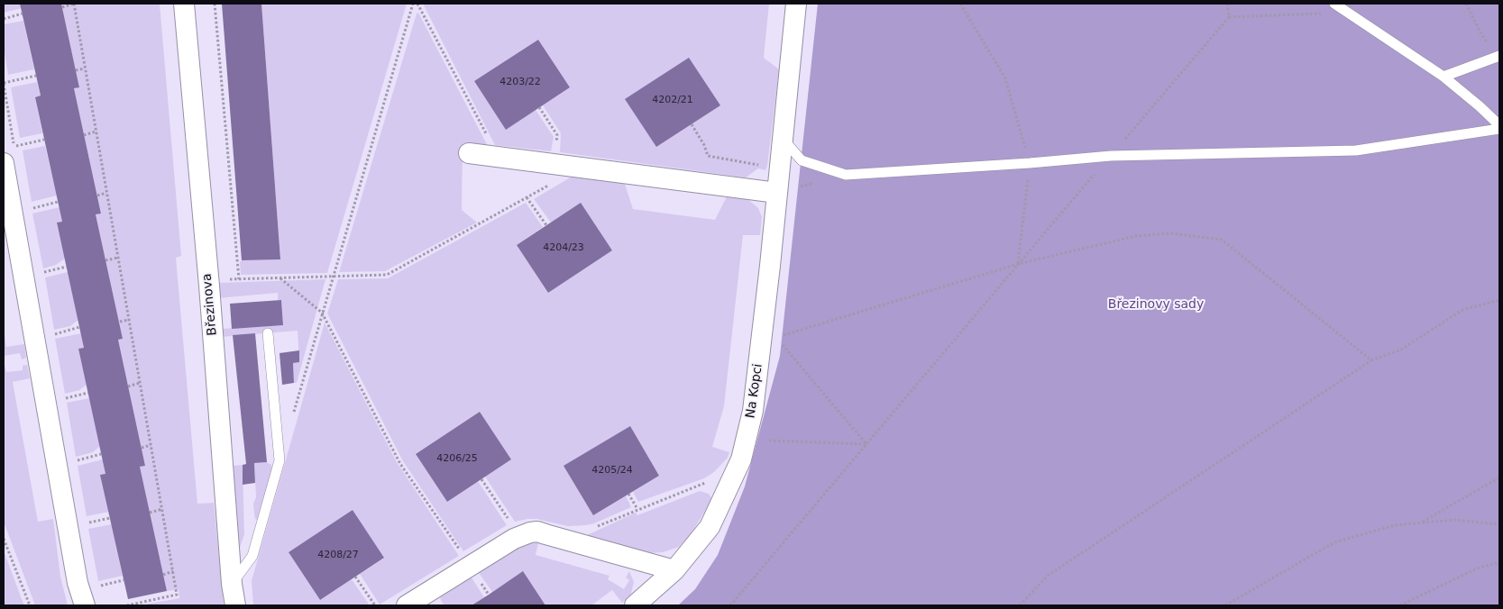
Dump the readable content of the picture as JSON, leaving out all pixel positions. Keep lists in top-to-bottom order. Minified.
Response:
{"streets":{"street":["Březinova","Na Kopci"]},"parks":["Březinovy sady"],"house_numbers":["4203/22","4202/21","4204/23","4206/25","4205/24","4208/27"]}
